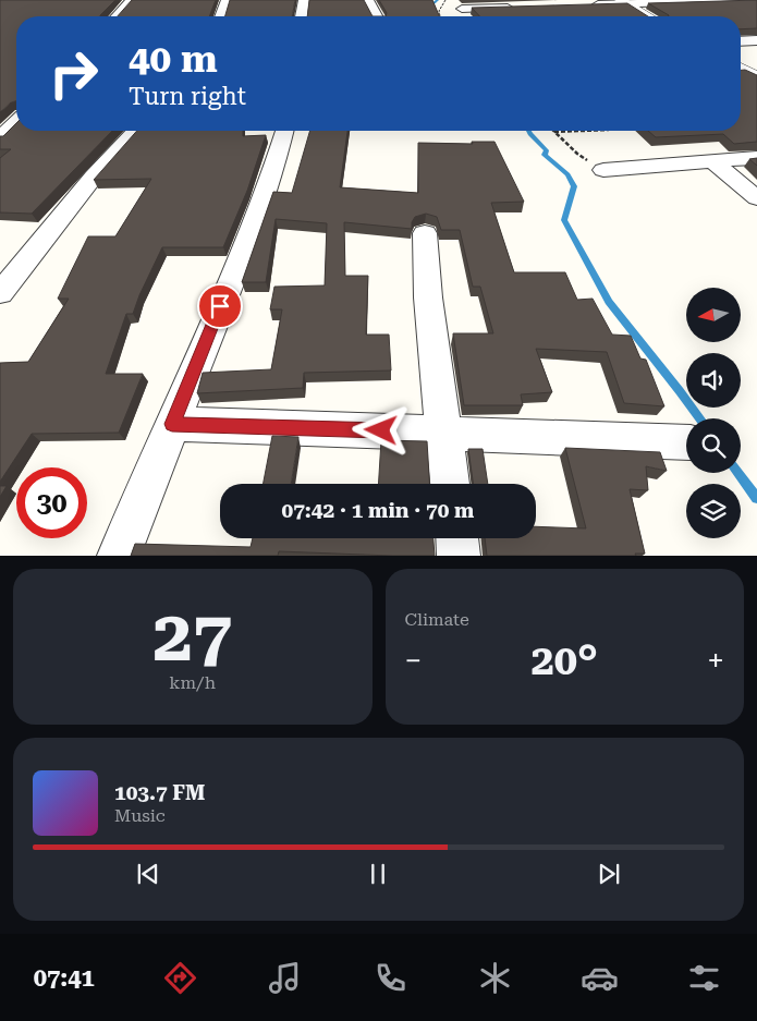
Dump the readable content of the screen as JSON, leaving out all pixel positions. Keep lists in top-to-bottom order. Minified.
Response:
{"north":"left","page":{"turn":["40 m","Turn right"],"limit":"30","trip":"07:42 · 1 min · 70 m","tile":[["27","km/h"],"Climate"],"heat":["−","20°","+"],"song":["103.7 FM","Music"],"tabs":"07:41"}}
